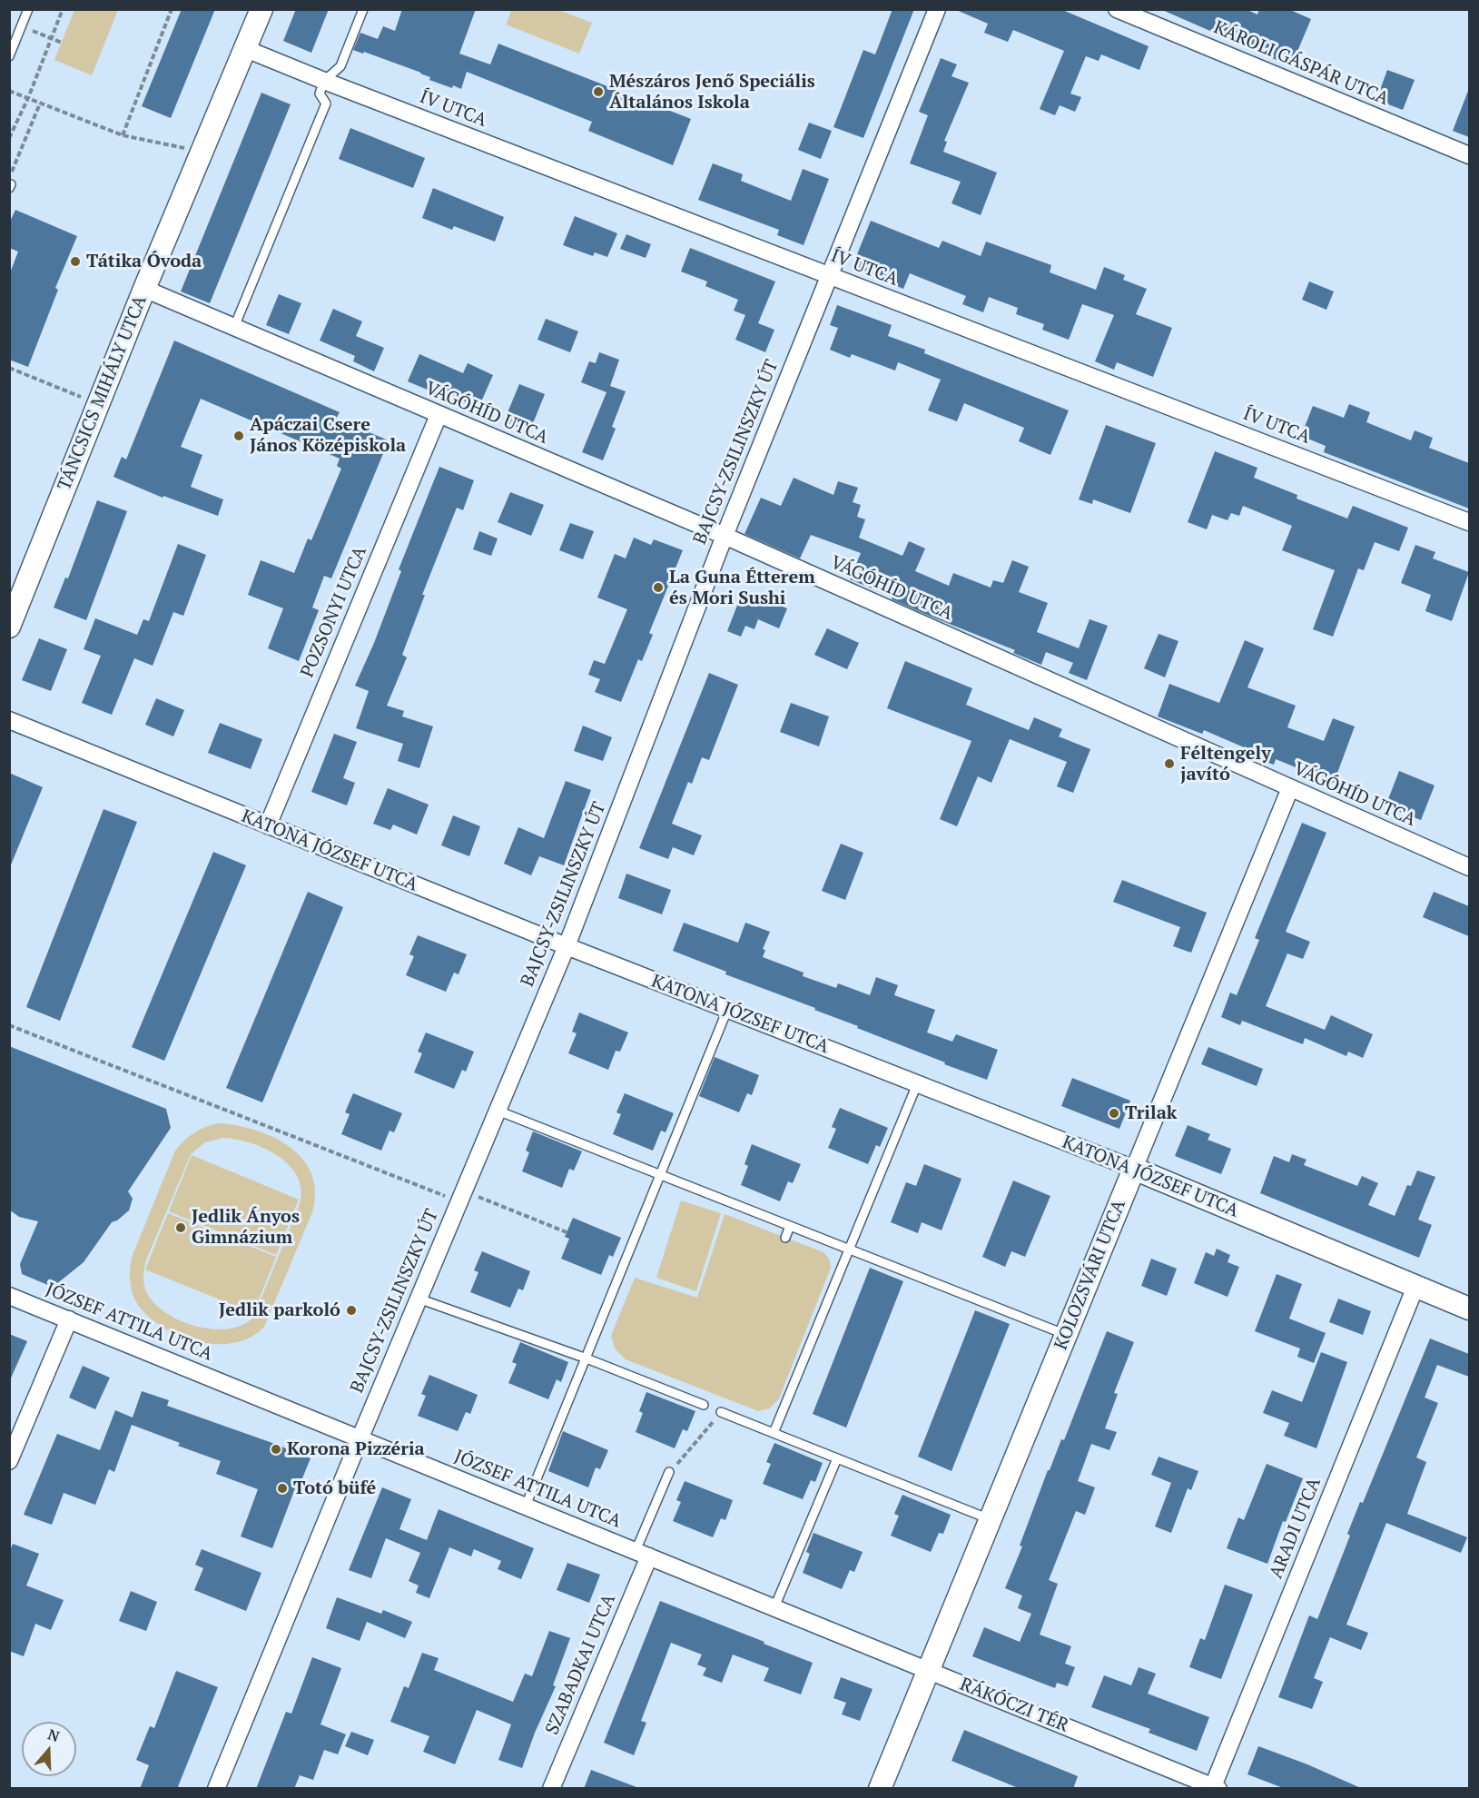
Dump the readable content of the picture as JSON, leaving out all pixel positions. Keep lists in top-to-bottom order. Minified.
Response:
{"streets":{"street":["KÁROLI GÁSPÁR UTCA","ÍV UTCA","TÁNCSICS MIHÁLY UTCA","VÁGÓHÍD UTCA","BAJCSY-ZSILINSZKY ÚT","POZSONYI UTCA","KATONA JÓZSEF UTCA","KOLOZSVÁRI UTCA","JÓZSEF ATTILA UTCA","ARADI UTCA","SZABADKAI UTCA","RÁKÓCZI TÉR"]},"crossings":[["ÍV UTCA","TÁNCSICS MIHÁLY UTCA"],["ÍV UTCA","BAJCSY-ZSILINSZKY ÚT"],["TÁNCSICS MIHÁLY UTCA","VÁGÓHÍD UTCA"],["VÁGÓHÍD UTCA","BAJCSY-ZSILINSZKY ÚT"],["VÁGÓHÍD UTCA","POZSONYI UTCA"],["VÁGÓHÍD UTCA","KOLOZSVÁRI UTCA"],["BAJCSY-ZSILINSZKY ÚT","KATONA JÓZSEF UTCA"],["BAJCSY-ZSILINSZKY ÚT","JÓZSEF ATTILA UTCA"],["POZSONYI UTCA","KATONA JÓZSEF UTCA"],["KATONA JÓZSEF UTCA","KOLOZSVÁRI UTCA"],["KATONA JÓZSEF UTCA","ARADI UTCA"],["KOLOZSVÁRI UTCA","JÓZSEF ATTILA UTCA"],["KOLOZSVÁRI UTCA","RÁKÓCZI TÉR"],["JÓZSEF ATTILA UTCA","SZABADKAI UTCA"],["JÓZSEF ATTILA UTCA","RÁKÓCZI TÉR"],["ARADI UTCA","RÁKÓCZI TÉR"]],"places":["Mészáros Jenő Speciális Általános Iskola","Tátika Óvoda","Apáczai Csere János Középiskola","La Guna Étterem és Mori Sushi","Féltengely javító","Trilak","Jedlik Ányos Gimnázium","Jedlik parkoló","Korona Pizzéria","Totó büfé"],"north":"top"}
